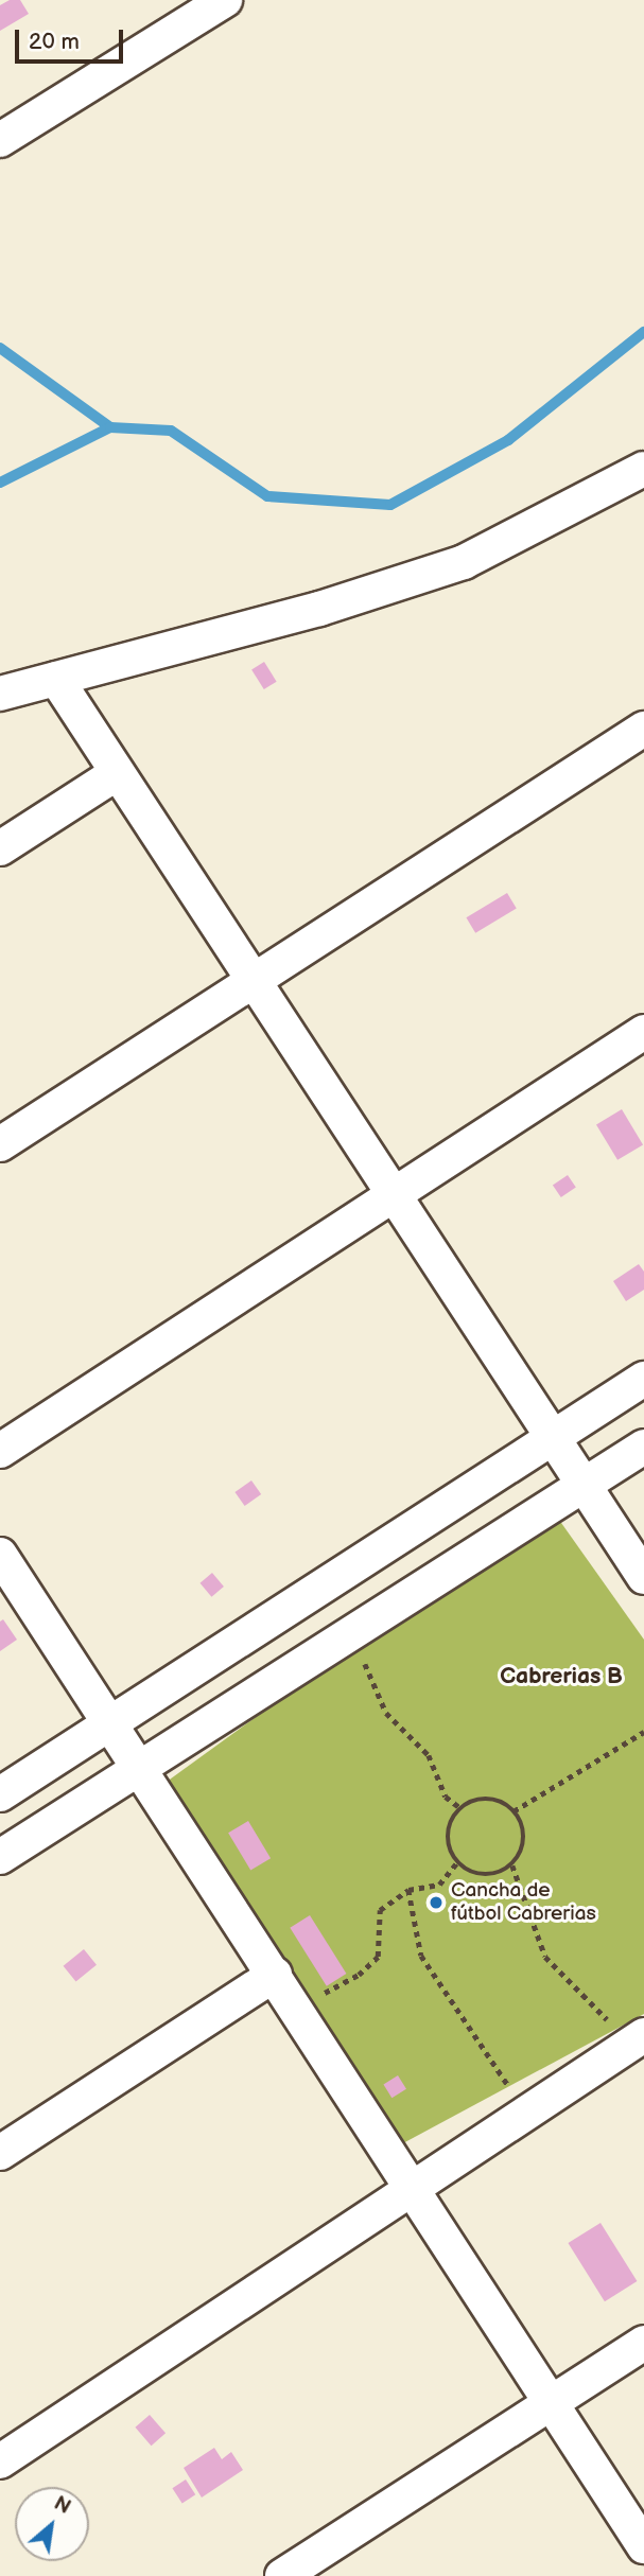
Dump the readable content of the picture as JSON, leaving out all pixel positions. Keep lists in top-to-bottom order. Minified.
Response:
{"districts":["Cabrerias B"],"places":["Cancha de fútbol Cabrerias"],"scale_bar":"20 m","north":"top right"}
